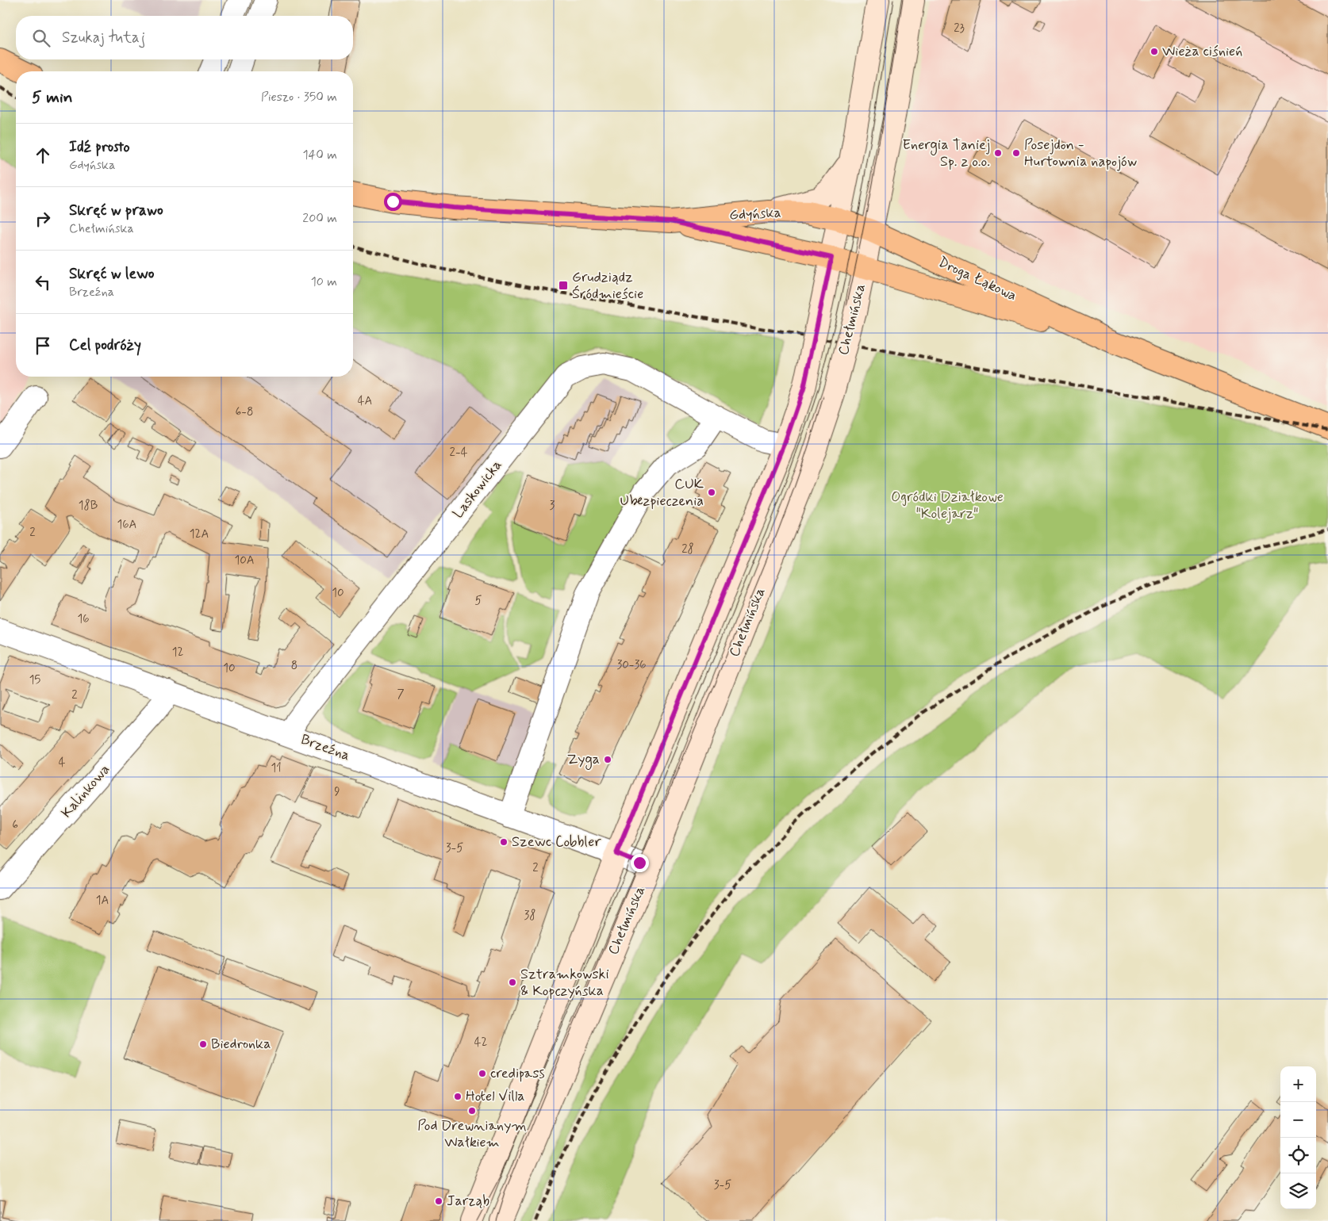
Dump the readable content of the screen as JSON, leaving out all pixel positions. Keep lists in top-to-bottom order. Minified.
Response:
{"streets":{"main road":["Gdyńska","Droga Łąkowa","Chełmińska"],"street":["Laskowicka","Brzeźna","Kalinkowa"]},"crossings":[["Gdyńska","Droga Łąkowa"],["Gdyńska","Chełmińska"],["Droga Łąkowa","Chełmińska"],["Chełmińska","Brzeźna"],["Laskowicka","Brzeźna"],["Brzeźna","Kalinkowa"]],"parks":["Ogródki Działkowe \"Kolejarz\""],"places":{"other":["Wieża ciśnień","Energia Taniej Sp. z o.o.","Posejdon - Hurtownia napojów","CUK Ubezpieczenia","Zyga","Szewc Cobbler","Sztramkowski & Kopczyńska","Biedronka","credipass","Hotel Villa","Pod Drewnianym Wałkiem","Jarząb"],"transit":["Grudziądz Śródmieście"]},"house_numbers":["23","4A","6-8","2-4","18B","3","16A","2","12A","28","10A","10","5","16","12","30-36","8","10","15","7","2","4","11","9","6","3-5","2","1A","38","42","3-5"],"page":{"search":"Szukaj tutaj","heading":["5 min","Pieszo · 350 m"],"list":[["Idź prosto","Gdyńska","140 m"],["Skręć w prawo","Chełmińska","200 m"],["Skręć w lewo","Brzeźna","10 m"],"Cel podróży"],"map_buttons":["+","−"]}}
